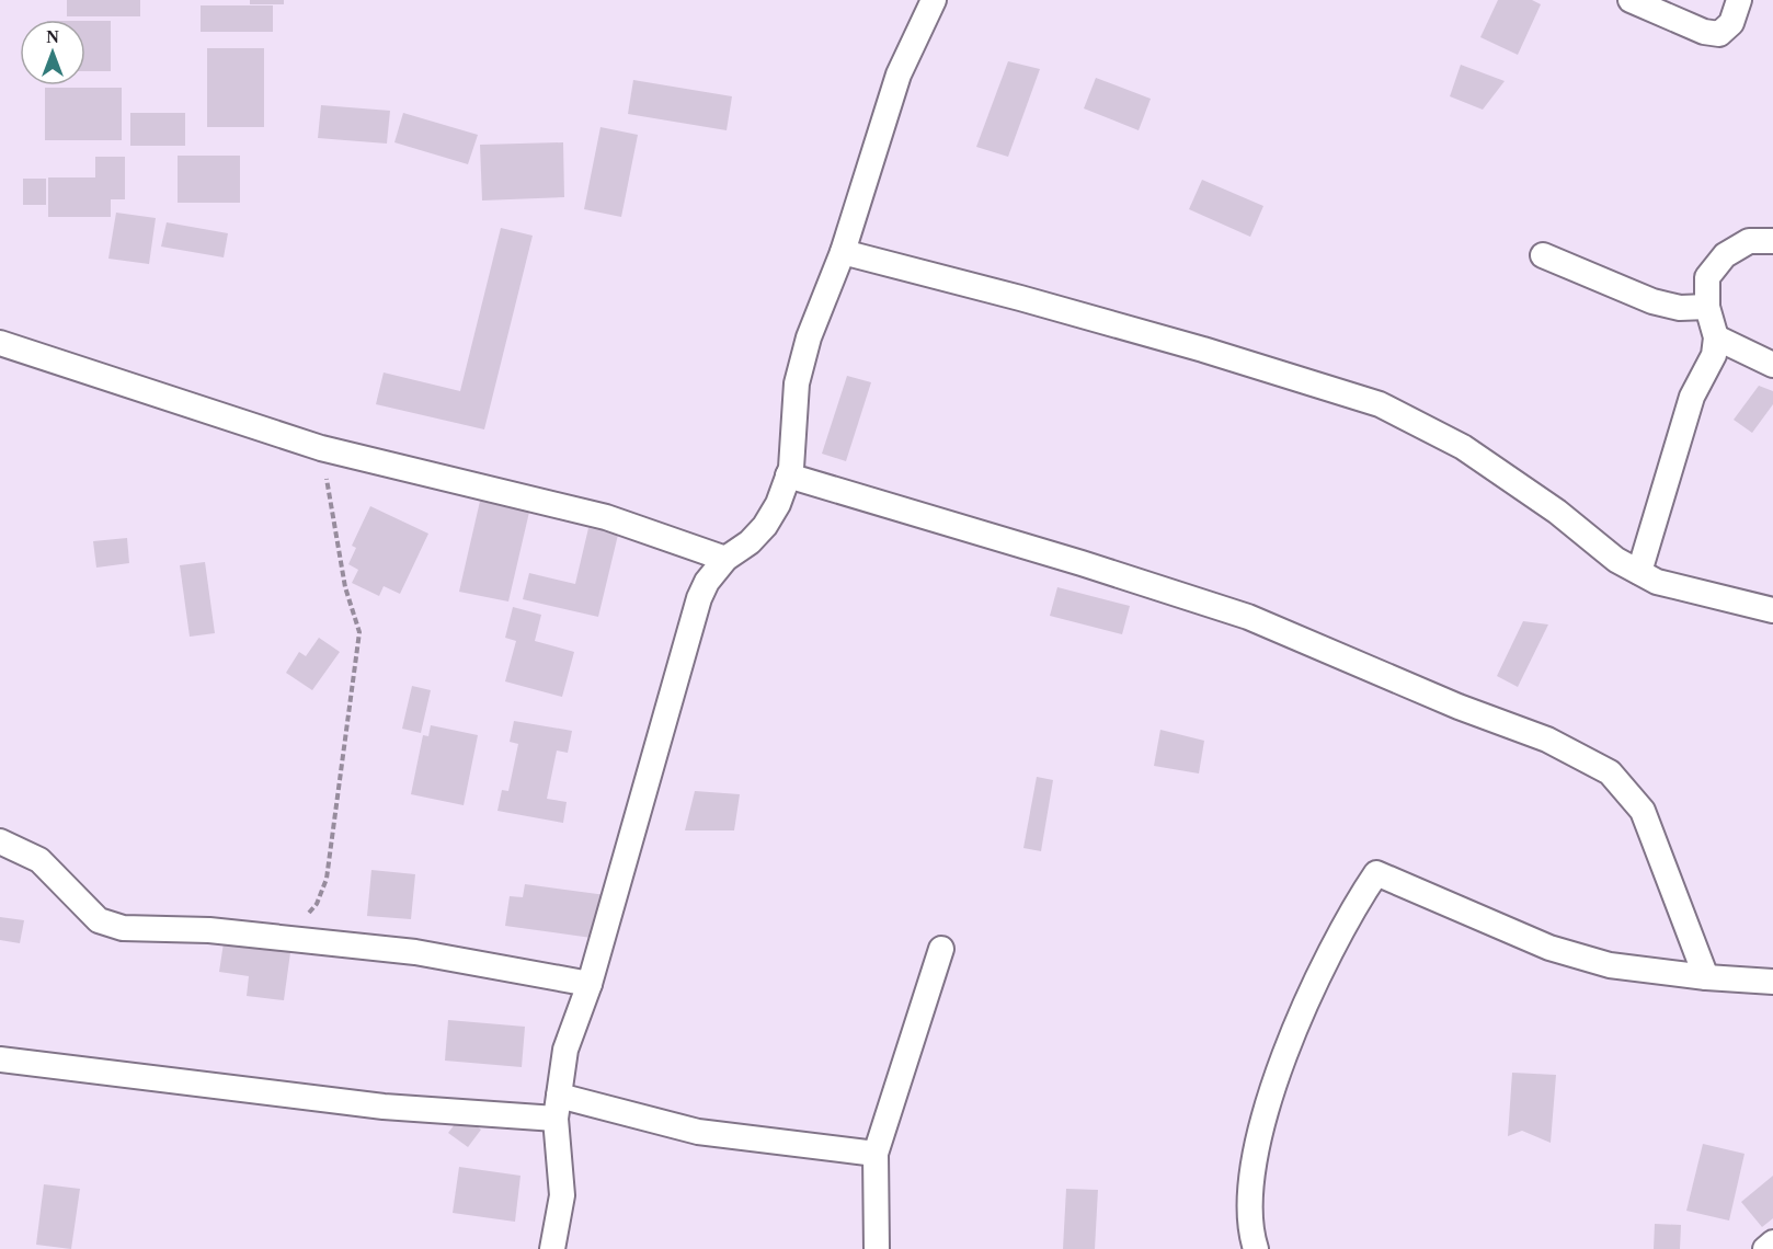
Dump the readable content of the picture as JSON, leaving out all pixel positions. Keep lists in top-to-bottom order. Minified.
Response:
{"north":"top"}
